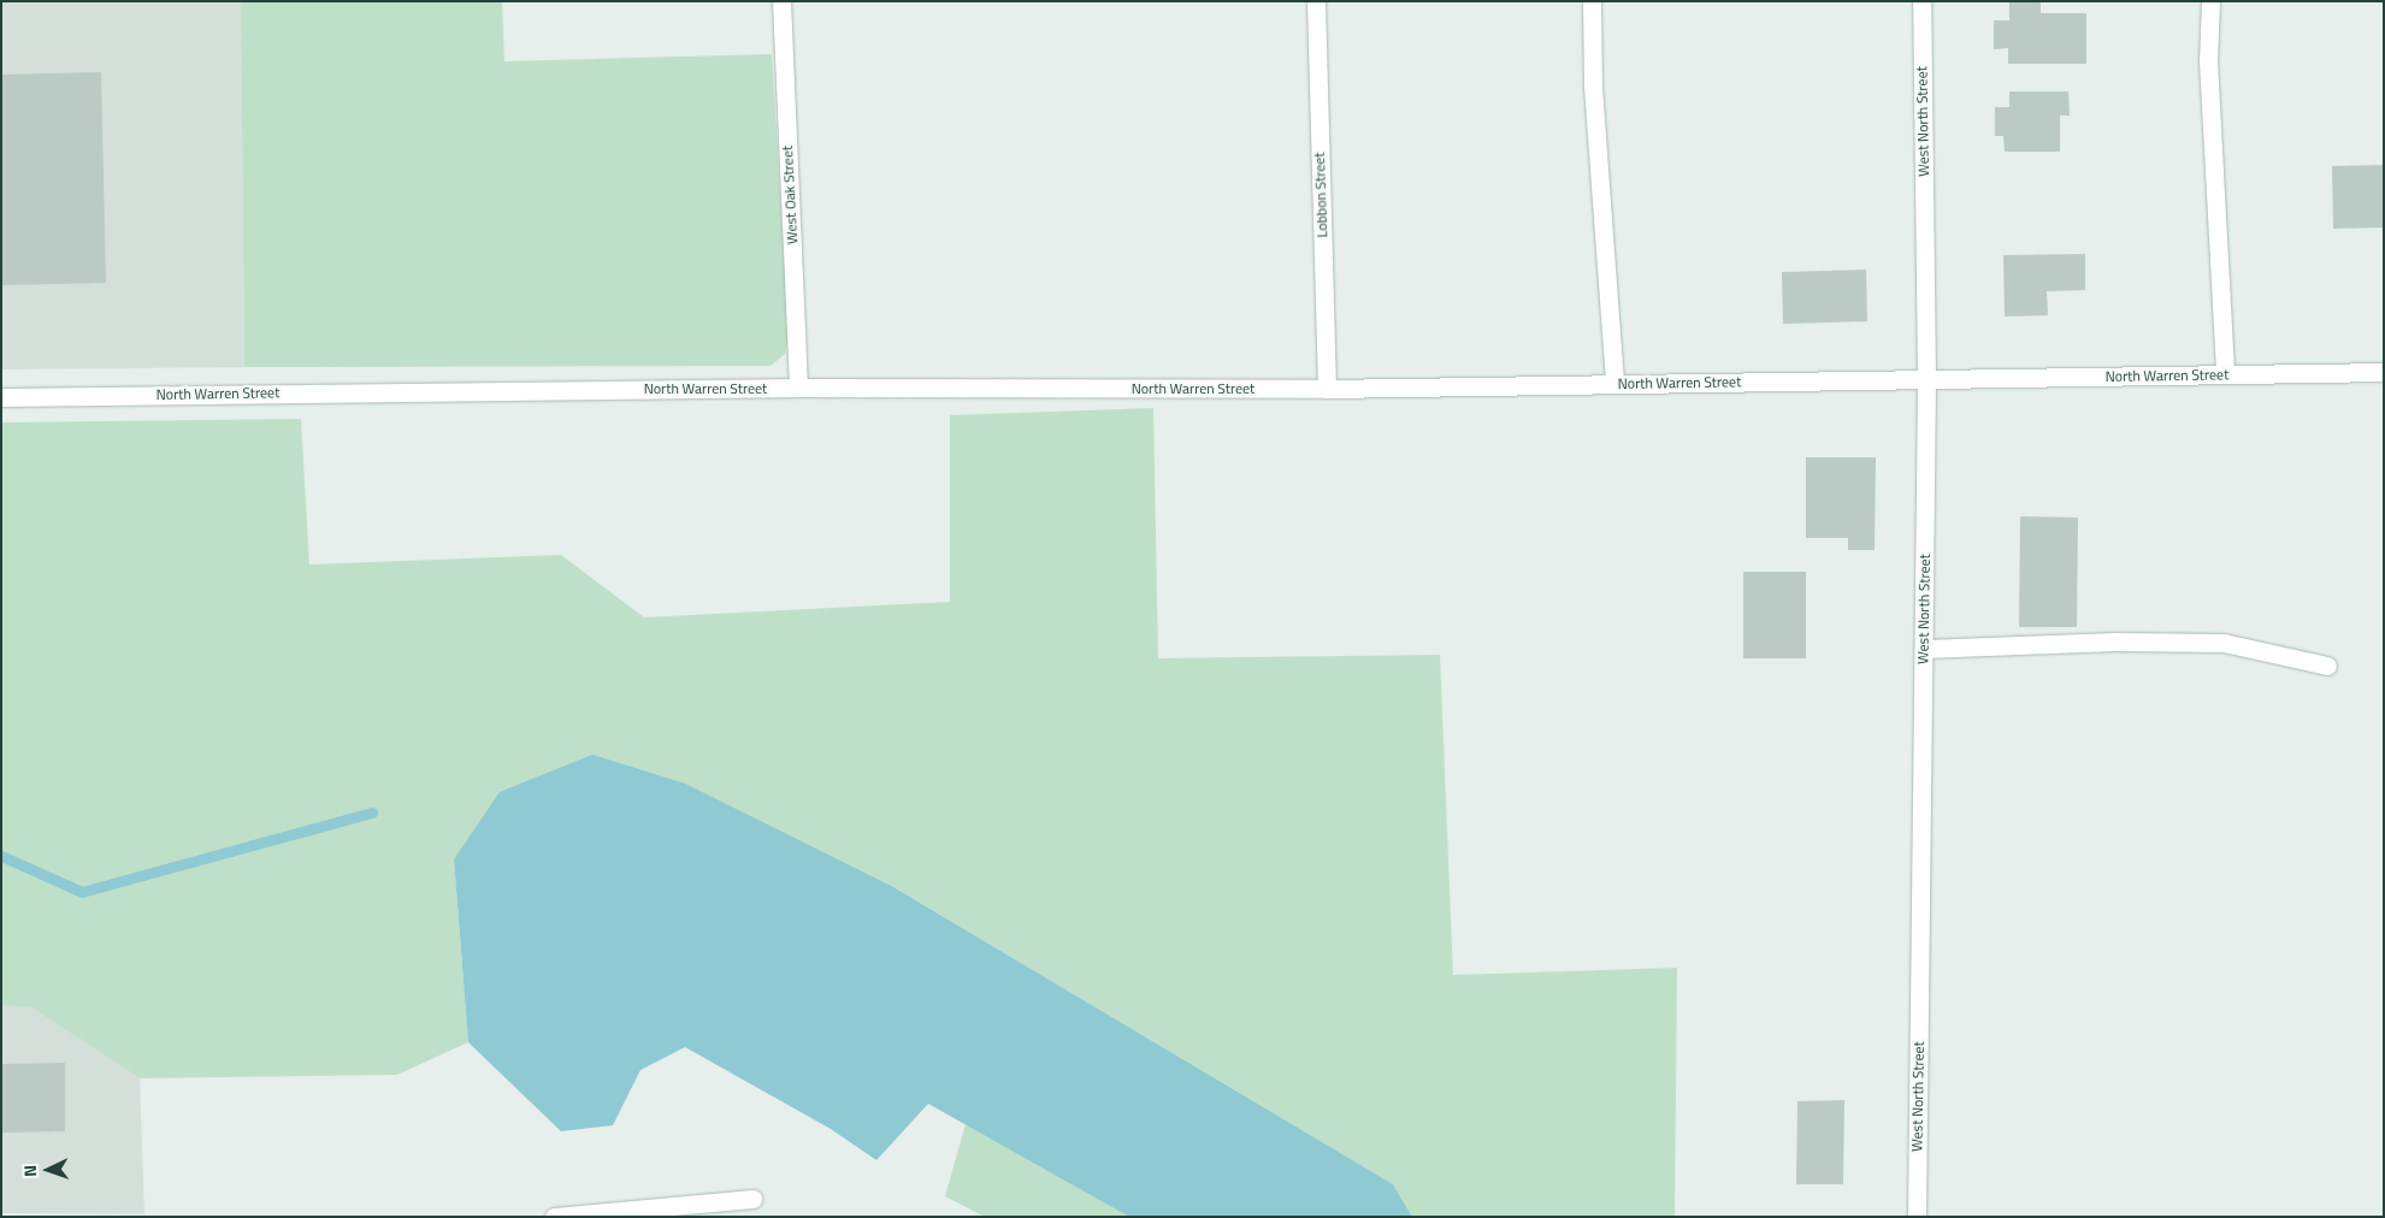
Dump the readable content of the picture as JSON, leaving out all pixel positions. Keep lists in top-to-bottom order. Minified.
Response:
{"streets":{"street":["West North Street","West Oak Street","Lobbon Street","North Warren Street"]},"crossings":[["West North Street","North Warren Street"],["West Oak Street","North Warren Street"],["Lobbon Street","North Warren Street"]],"north":"left"}
